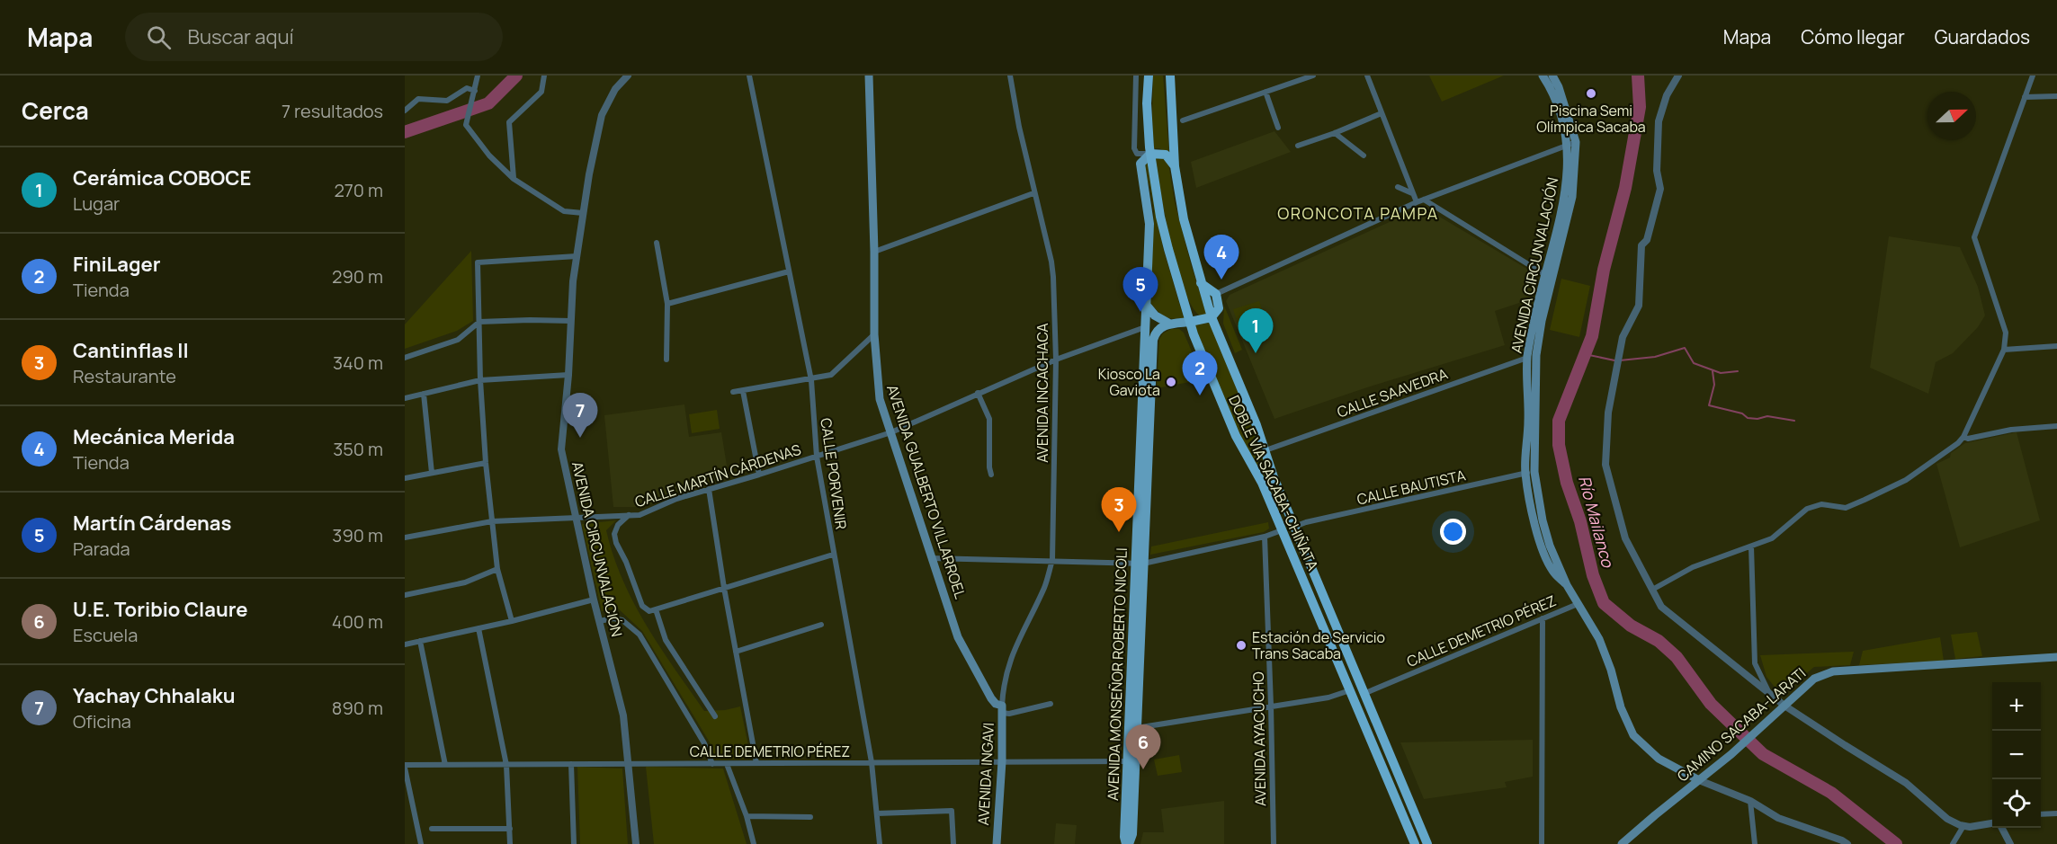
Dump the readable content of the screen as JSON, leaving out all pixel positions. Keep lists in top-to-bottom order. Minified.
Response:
{"streets":{"highway":["DOBLE VÍA SACABA-CHIÑATA"],"main road":["AVENIDA CIRCUNVALACIÓN","AVENIDA GUALBERTO VILLARROEL","AVENIDA MONSEÑOR ROBERTO NICOLI","CAMINO SACABA-LARATI","AVENIDA INGAVI"],"street":["AVENIDA INCACHACA","CALLE SAAVEDRA","CALLE PORVENIR","CALLE MARTÍN CÁRDENAS","CALLE BAUTISTA","CALLE DEMETRIO PÉREZ","AVENIDA AYACUCHO"]},"crossings":[["AVENIDA CIRCUNVALACIÓN","CALLE SAAVEDRA"],["AVENIDA CIRCUNVALACIÓN","CALLE MARTÍN CÁRDENAS"],["AVENIDA CIRCUNVALACIÓN","CALLE BAUTISTA"],["AVENIDA CIRCUNVALACIÓN","CALLE DEMETRIO PÉREZ"],["AVENIDA CIRCUNVALACIÓN","CAMINO SACABA-LARATI"],["AVENIDA INCACHACA","CALLE MARTÍN CÁRDENAS"],["AVENIDA INCACHACA","AVENIDA GUALBERTO VILLARROEL"],["AVENIDA INCACHACA","AVENIDA INGAVI"],["CALLE SAAVEDRA","DOBLE VÍA SACABA-CHIÑATA"],["CALLE PORVENIR","CALLE MARTÍN CÁRDENAS"],["CALLE PORVENIR","CALLE DEMETRIO PÉREZ"],["CALLE MARTÍN CÁRDENAS","AVENIDA GUALBERTO VILLARROEL"],["CALLE MARTÍN CÁRDENAS","AVENIDA MONSEÑOR ROBERTO NICOLI"],["DOBLE VÍA SACABA-CHIÑATA","CALLE BAUTISTA"],["DOBLE VÍA SACABA-CHIÑATA","CALLE DEMETRIO PÉREZ"],["DOBLE VÍA SACABA-CHIÑATA","AVENIDA MONSEÑOR ROBERTO NICOLI"],["AVENIDA GUALBERTO VILLARROEL","AVENIDA INGAVI"],["CALLE DEMETRIO PÉREZ","AVENIDA MONSEÑOR ROBERTO NICOLI"],["CALLE DEMETRIO PÉREZ","AVENIDA INGAVI"]],"districts":["ORONCOTA PAMPA"],"water":["Río Mailanco"],"places":["Piscina Semi Olímpica Sacaba","Kiosco La Gaviota","Estación de Servicio Trans Sacaba"],"north":"right","page":{"header":"Mapa","search":"Buscar aquí","nav":["Mapa","Cómo llegar","Guardados"],"heading":["Cerca","7 resultados"],"list":[{"mark":"1","name":"Cerámica COBOCE","note":"Lugar","value":"270 m"},{"mark":"2","name":"FiniLager","note":"Tienda","value":"290 m"},{"mark":"3","name":"Cantinflas II","note":"Restaurante","value":"340 m"},{"mark":"4","name":"Mecánica Merida","note":"Tienda","value":"350 m"},{"mark":"5","name":"Martín Cárdenas","note":"Parada","value":"390 m"},{"mark":"6","name":"U.E. Toribio Claure","note":"Escuela","value":"400 m"},{"mark":"7","name":"Yachay Chhalaku","note":"Oficina","value":"890 m"}],"pins":["4","5","1","2","7","3","6"],"map_buttons":["+","−"]}}
